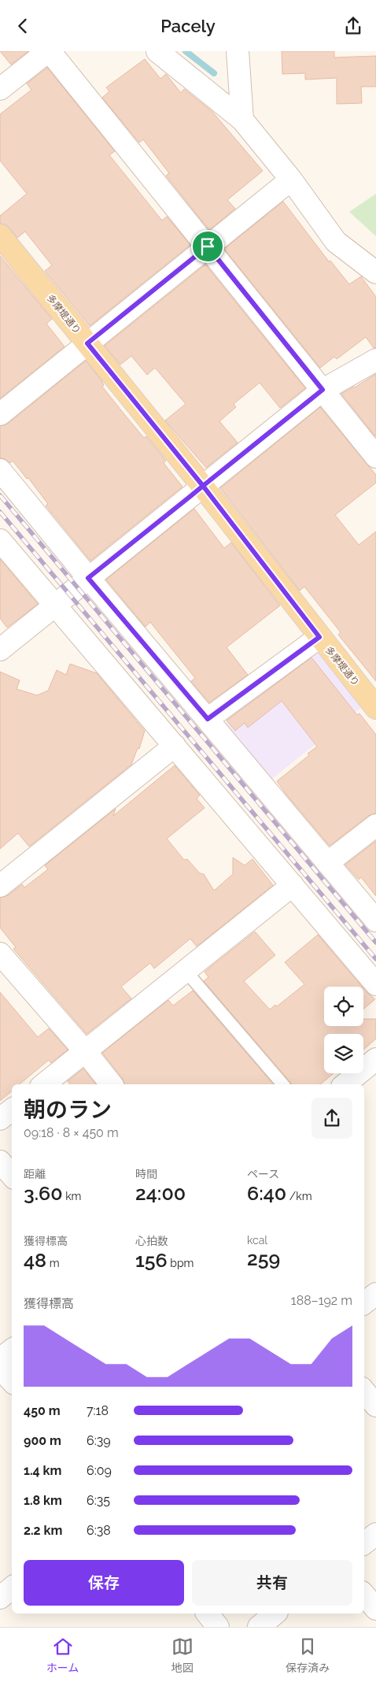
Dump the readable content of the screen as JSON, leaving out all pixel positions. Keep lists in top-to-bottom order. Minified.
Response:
{"streets":{"main road":["多摩堤通り"]},"page":{"header":"Pacely","heading":["朝のラン","09:18 · 8 × 450 m"],"stats":[["距離","3.60 km"],["時間","24:00"],["ペース","6:40 /km"],["獲得標高","48 m"],["心拍数","156 bpm"],["kcal","259"]],"chart":["獲得標高","188–192 m"],"list":[{"name":"450 m","note":"7:18"},{"name":"900 m","note":"6:39"},{"name":"1.4 km","note":"6:09"},{"name":"1.8 km","note":"6:35"},{"name":"2.2 km","note":"6:38"}],"buttons":["保存","共有"],"tabs":["ホーム","地図","保存済み"]}}
